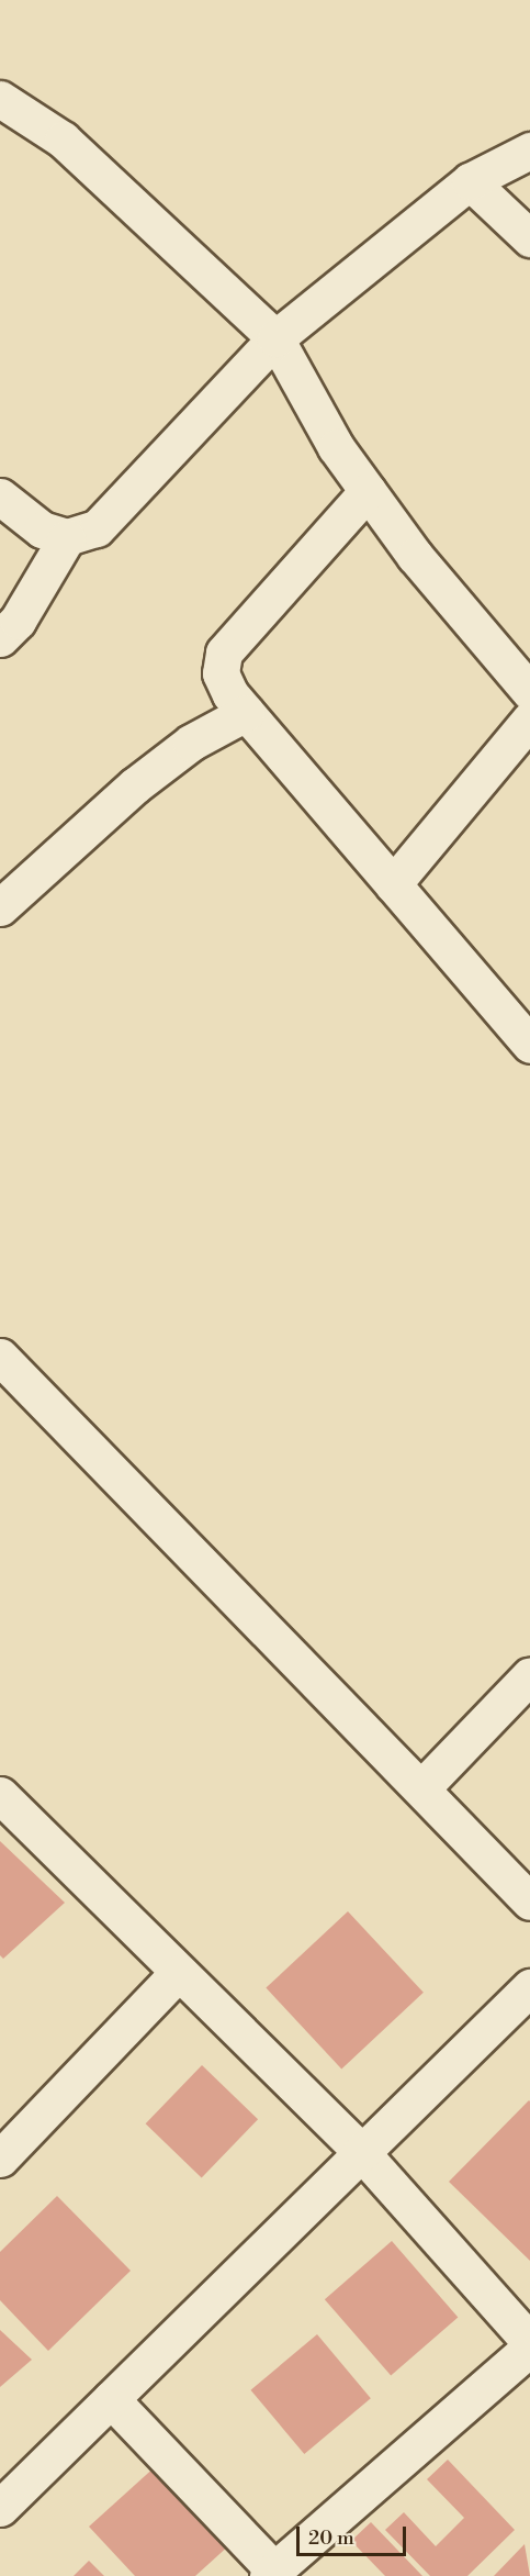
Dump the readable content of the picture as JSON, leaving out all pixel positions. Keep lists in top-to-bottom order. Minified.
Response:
{"scale_bar":"20 m"}
